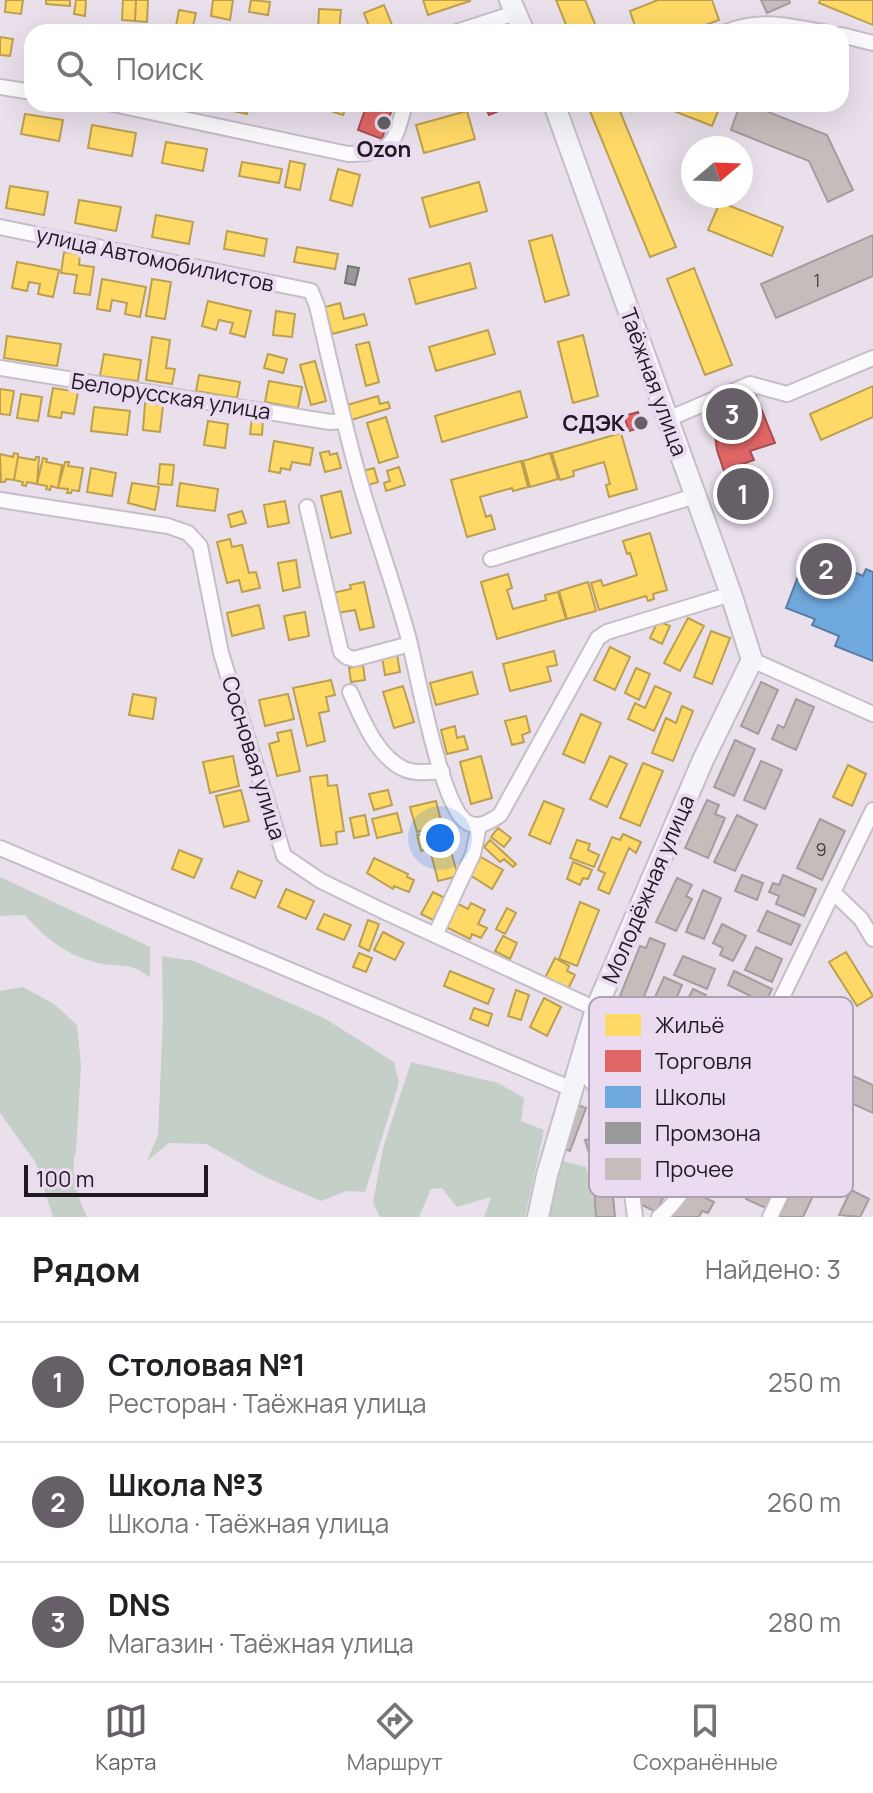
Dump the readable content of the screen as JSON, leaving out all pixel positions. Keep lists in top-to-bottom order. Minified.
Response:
{"streets":{"main road":["Таёжная улица","Молодёжная улица"],"street":["улица Автомобилистов","Белорусская улица","Сосновая улица"]},"crossings":[["улица Автомобилистов","Белорусская улица"],["Таёжная улица","Молодёжная улица"]],"places":["Ozon","СДЭК"],"house_numbers":["1","9"],"legend":["Жильё","Торговля","Школы","Промзона","Прочее"],"scale_bar":"100 m","north":"right","page":{"search":"Поиск","pins":["3","1","2"],"scale":"100 m","heading":["Рядом","Найдено: 3"],"list":[{"mark":"1","name":"Столовая №1","note":"Ресторан · Таёжная улица","value":"250 m"},{"mark":"2","name":"Школа №3","note":"Школа · Таёжная улица","value":"260 m"},{"mark":"3","name":"DNS","note":"Магазин · Таёжная улица","value":"280 m"}],"nav":["Карта","Маршрут","Сохранённые"]}}
